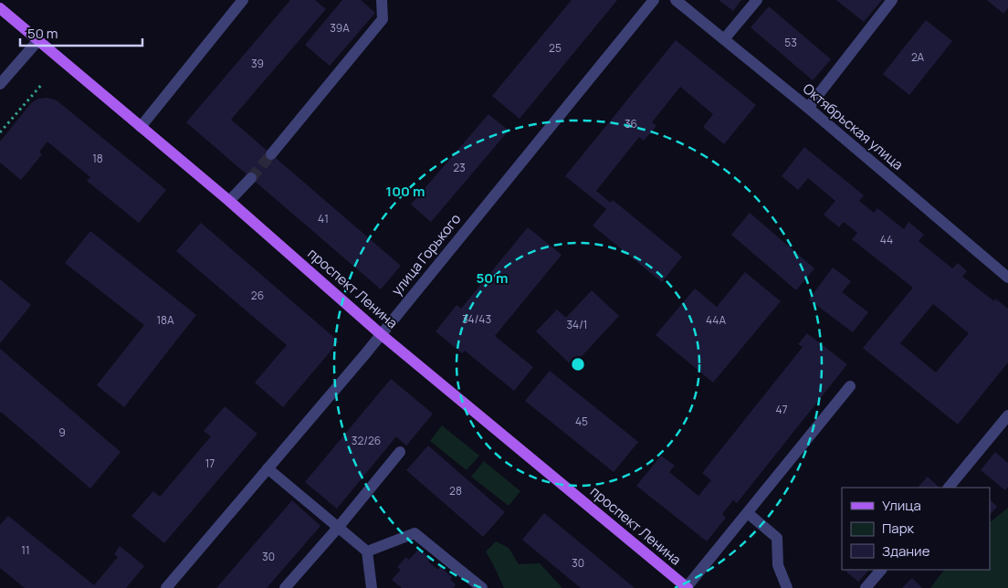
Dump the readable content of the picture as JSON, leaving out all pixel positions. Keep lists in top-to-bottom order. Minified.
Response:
{"streets":{"main road":["проспект Ленина"],"street":["Октябрьская улица","улица Горького"]},"crossings":[["улица Горького","проспект Ленина"]],"house_numbers":["39А","53","25","2А","39","36","18","23","41","44","26","34/43","18А","44А","34/1","47","45","9","32/26","17","28","11","30","30"],"legend":["Улица","Парк","Здание"],"scale_bar":"50 m","rings":["100 m","50 m"]}
